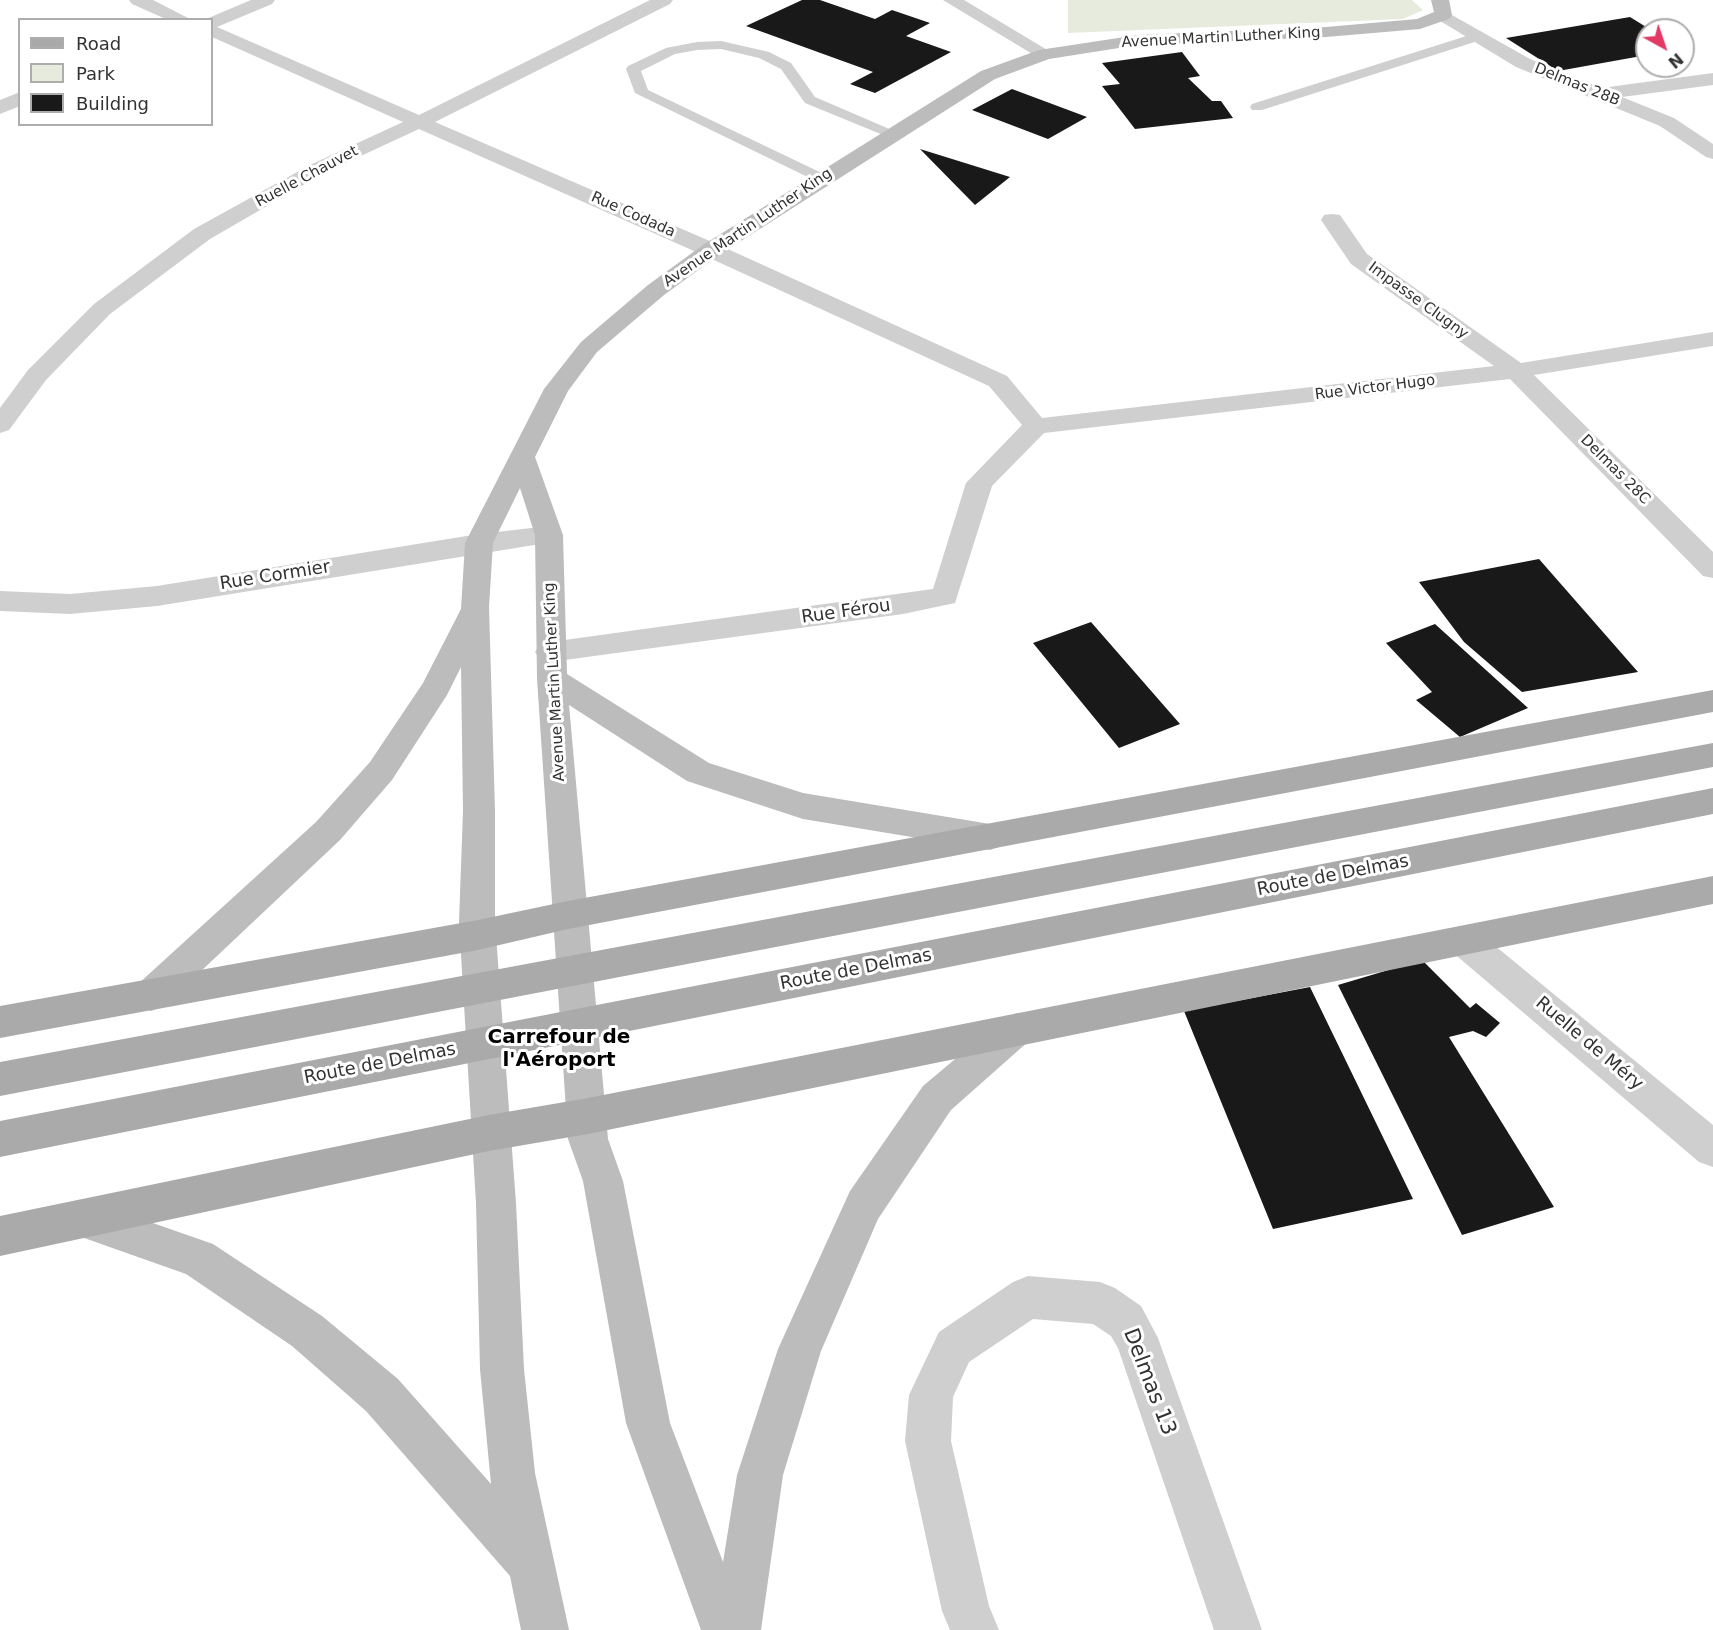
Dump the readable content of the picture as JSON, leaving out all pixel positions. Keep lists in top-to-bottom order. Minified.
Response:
{"streets":{"main road":["Avenue Martin Luther King","Route de Delmas"],"street":["Delmas 28B","Ruelle Chauvet","Rue Codada","Impasse Clugny","Rue Victor Hugo","Delmas 28C","Rue Cormier","Rue Férou","Ruelle de Méry","Delmas 13"]},"crossings":[["Avenue Martin Luther King","Delmas 28B"],["Avenue Martin Luther King","Rue Codada"],["Avenue Martin Luther King","Rue Cormier"],["Avenue Martin Luther King","Rue Férou"],["Ruelle Chauvet","Rue Codada"],["Rue Codada","Rue Victor Hugo"],["Rue Codada","Rue Férou"],["Impasse Clugny","Rue Victor Hugo"],["Impasse Clugny","Delmas 28C"],["Rue Victor Hugo","Delmas 28C"],["Rue Victor Hugo","Rue Férou"]],"districts":["Carrefour de l'Aéroport"],"legend":["Road","Park","Building"],"north":"bottom right"}
